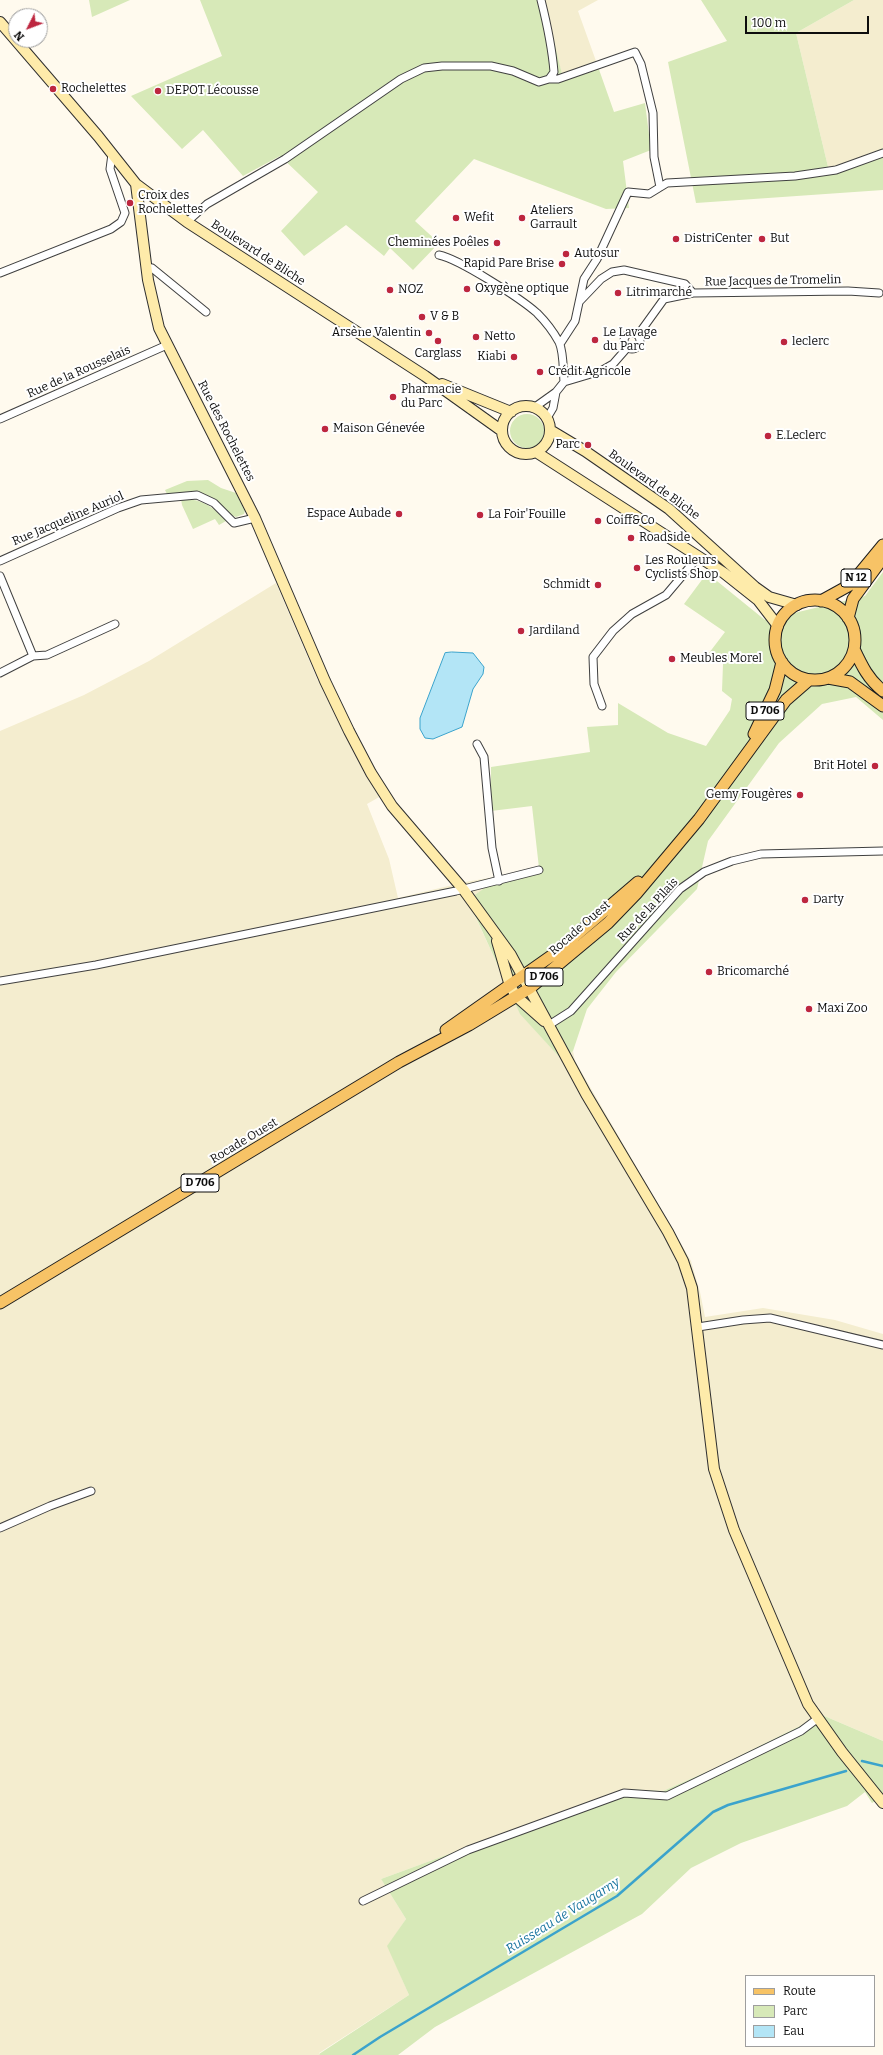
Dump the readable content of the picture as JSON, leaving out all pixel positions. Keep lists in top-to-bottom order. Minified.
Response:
{"streets":{"main road":["N 12","D 706","Rocade Ouest"],"street":["Boulevard de Bliche","Rue Jacques de Tromelin","Rue de la Rousselais","Rue des Rochelettes","Rue Jacqueline Auriol","Rue de la Pilais"]},"crossings":[["Boulevard de Bliche","Rue des Rochelettes"],["Boulevard de Bliche","N 12"],["Boulevard de Bliche","Rocade Ouest"],["Rue de la Rousselais","Rue des Rochelettes"],["Rue des Rochelettes","Rue Jacqueline Auriol"],["Rue des Rochelettes","Rue de la Pilais"],["Rue des Rochelettes","Rocade Ouest"],["N 12","Rocade Ouest"]],"water":["Ruisseau de Vaugarny"],"places":["Rochelettes","DEPOT Lécousse","Croix des Rochelettes","Wefit","Ateliers Garrault","DistriCenter","But","Cheminées Poêles","Autosur","Rapid Pare Brise","Oxygène optique","NOZ","Litrimarché","V & B","Arsène Valentin","Netto","Le Lavage du Parc","Carglass","leclerc","Kiabi","Crédit Agricole","Pharmacie du Parc","Maison Génevée","E.Leclerc","Parc","Espace Aubade","La Foir'Fouille","Coiff&Co","Roadside","Les Rouleurs Cyclists Shop","Schmidt","Jardiland","Meubles Morel","Brit Hotel","Gemy Fougères","Darty","Bricomarché","Maxi Zoo"],"legend":["Route","Parc","Eau"],"scale_bar":"100 m","north":"bottom left"}
